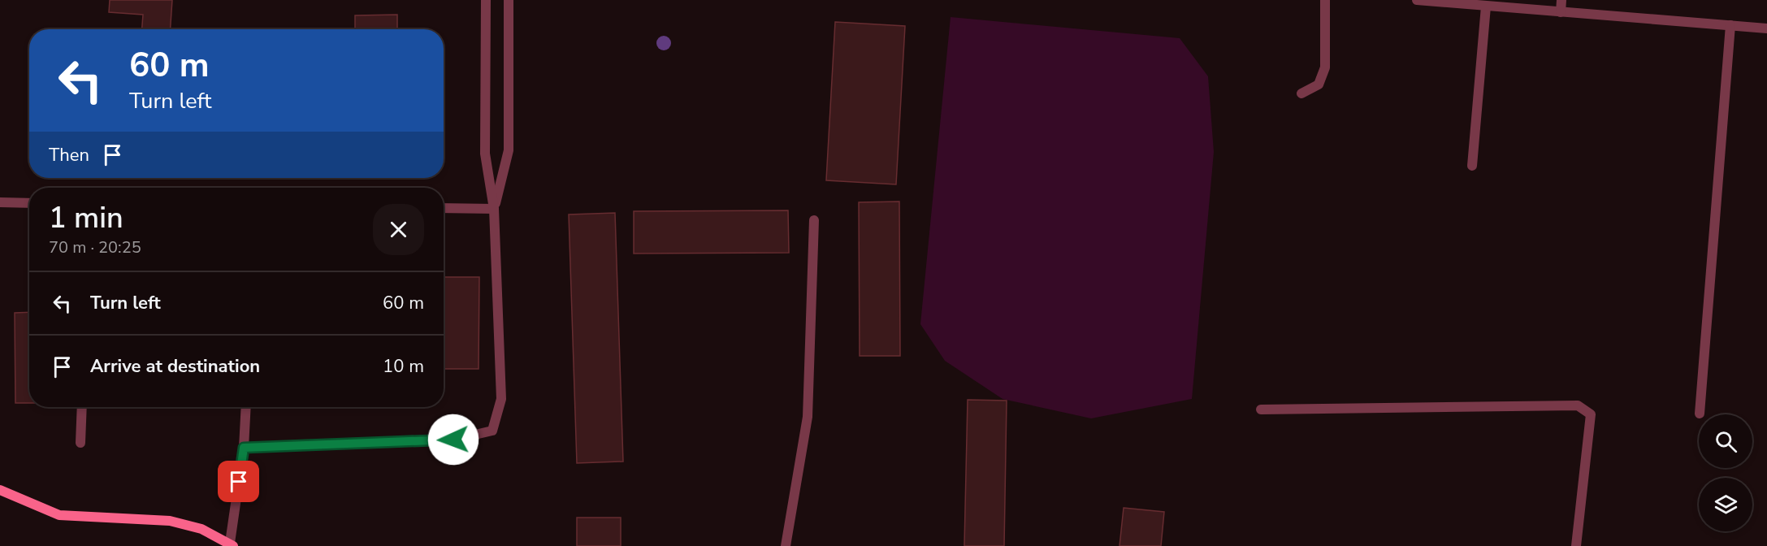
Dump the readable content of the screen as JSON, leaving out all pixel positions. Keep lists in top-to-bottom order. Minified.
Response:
{"page":{"turn":["60 m","Turn left"],"then":"Then","heading":["1 min","70 m · 20:25"],"list":[{"name":"Turn left","value":"60 m"},{"name":"Arrive at destination","value":"10 m"}]}}
